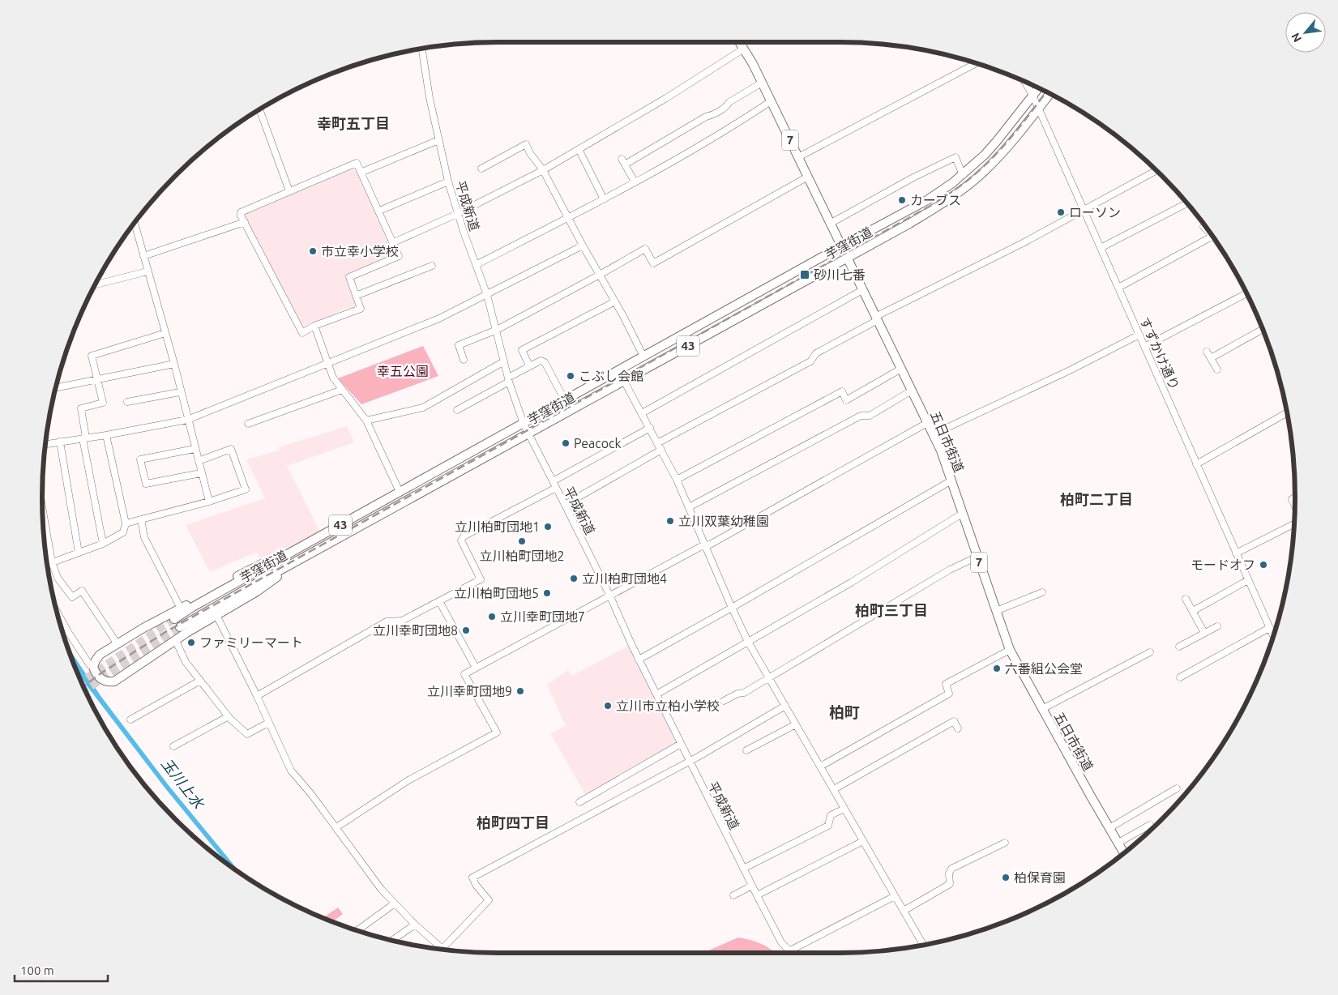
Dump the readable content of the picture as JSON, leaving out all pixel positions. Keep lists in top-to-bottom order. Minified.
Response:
{"streets":{"main road":["7","芋窪街道","43","五日市街道"],"street":["平成新道","すずかけ通り"]},"crossings":[["平成新道","芋窪街道"],["芋窪街道","すずかけ通り"],["芋窪街道","五日市街道"]],"districts":["幸町五丁目","柏町二丁目","柏町三丁目","柏町","柏町四丁目"],"water":["玉川上水"],"parks":["幸五公園"],"places":{"other":["カーブス","ローソン","市立幸小学校","こぶし会館","Peacock","立川双葉幼稚園","立川柏町団地1","立川柏町団地2","モードオフ","立川柏町団地4","立川柏町団地5","立川幸町団地7","立川幸町団地8","ファミリーマート","六番組公会堂","立川幸町団地9","立川市立柏小学校","柏保育園"],"transit":["砂川七番"]},"scale_bar":"100 m","north":"bottom left"}
